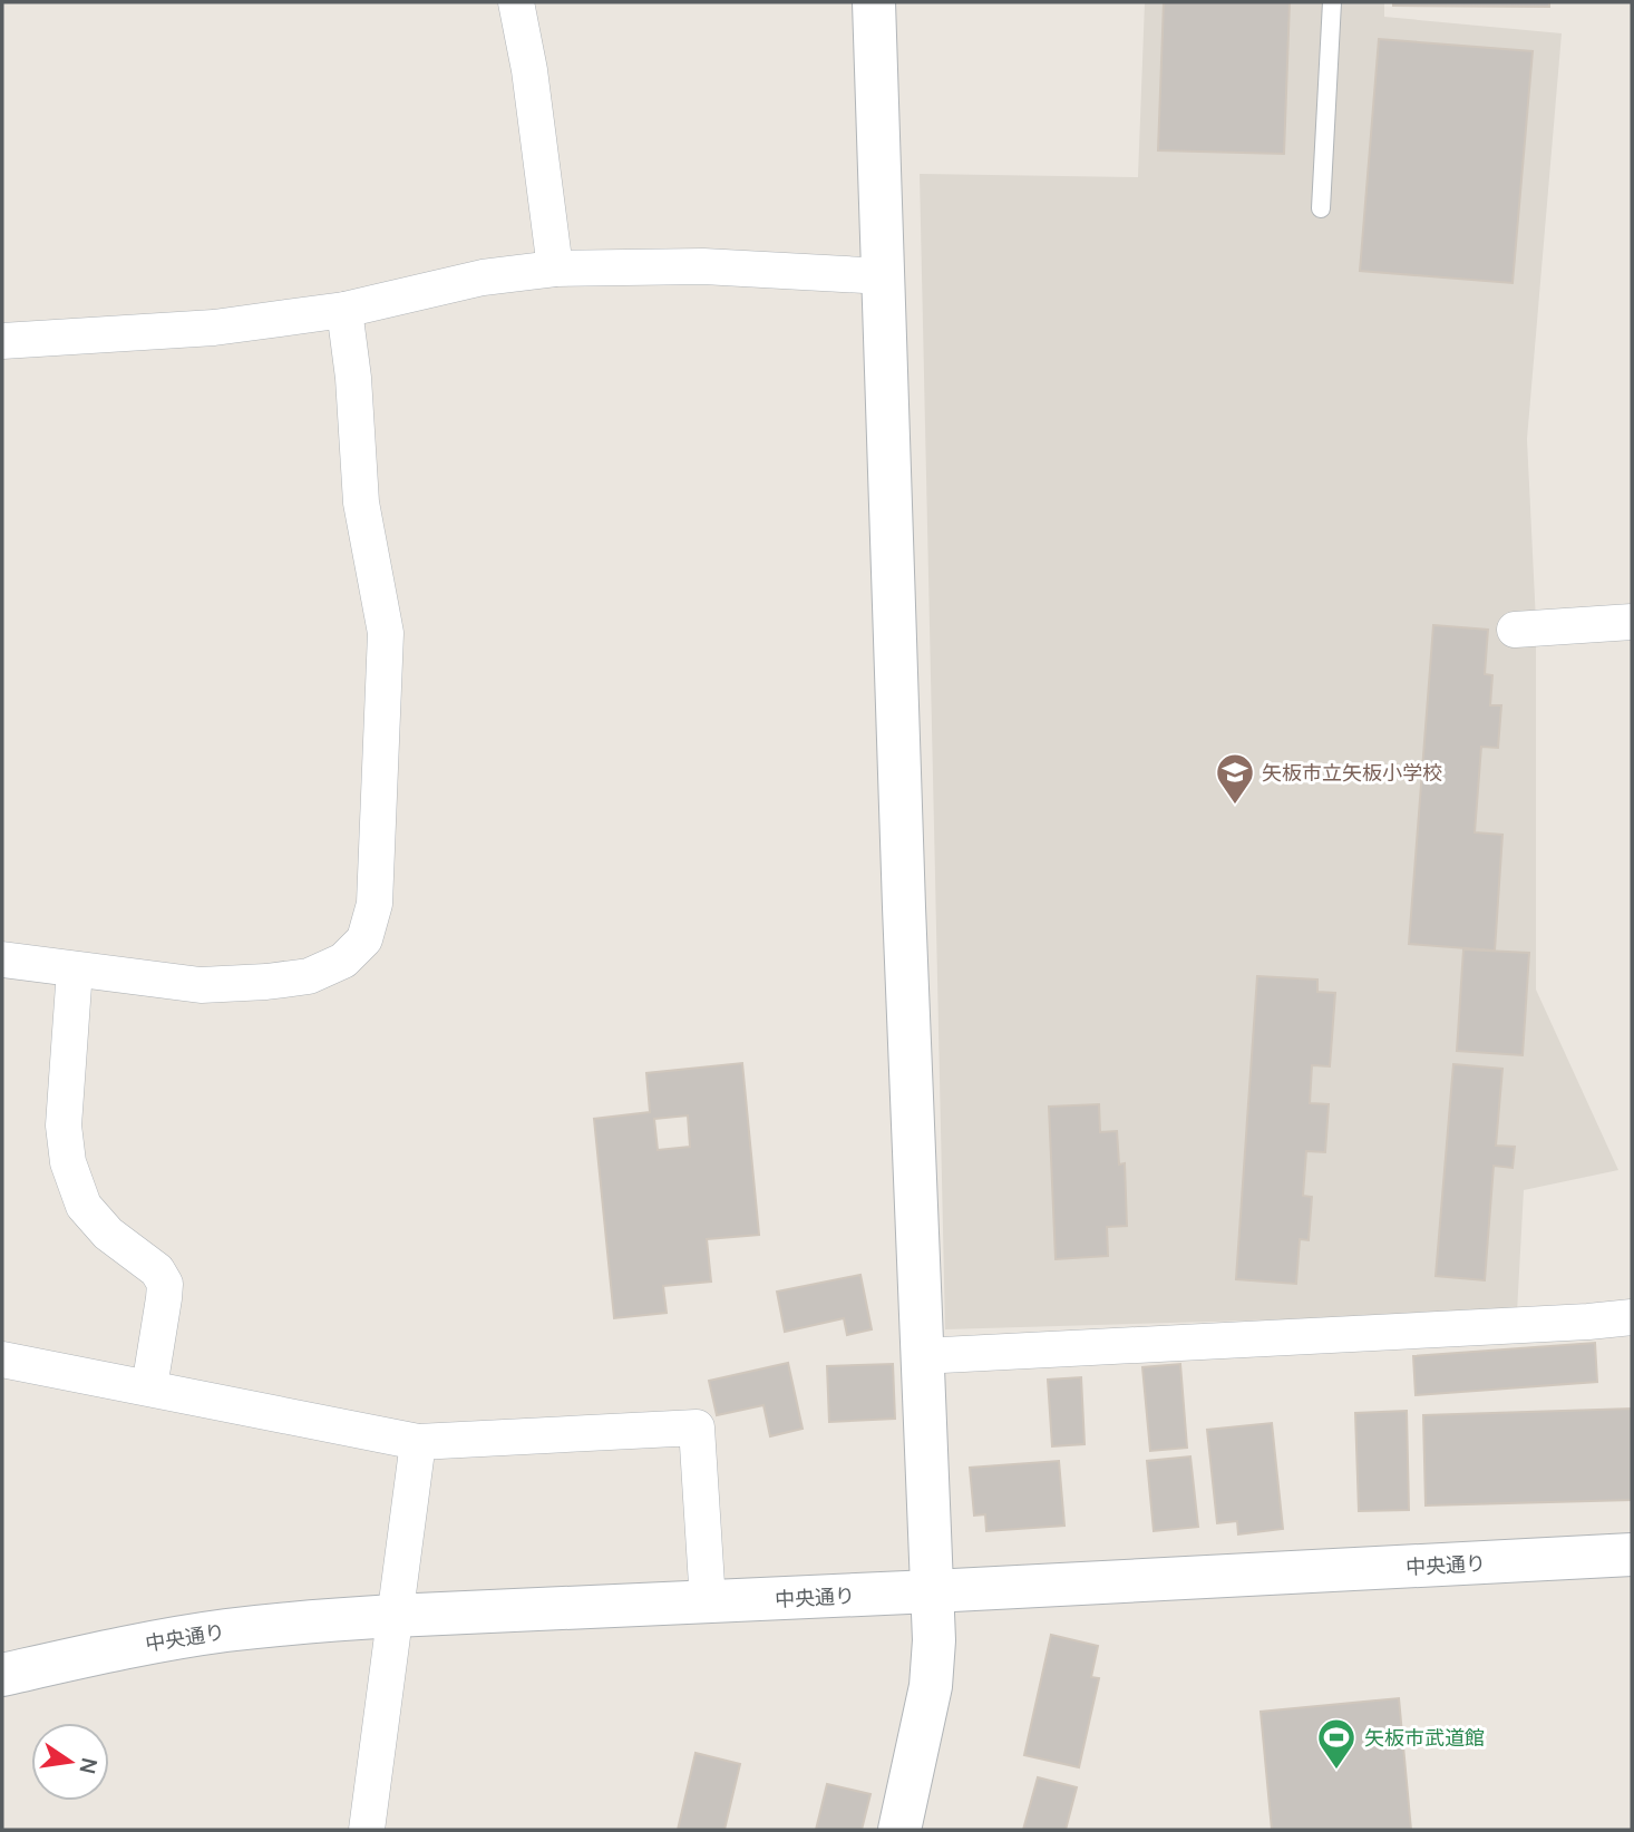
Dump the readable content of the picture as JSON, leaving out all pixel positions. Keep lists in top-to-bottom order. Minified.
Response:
{"streets":{"street":["中央通り"]},"places":{"school or university":["矢板市立矢板小学校"],"sports":["矢板市武道館"]},"north":"right"}
